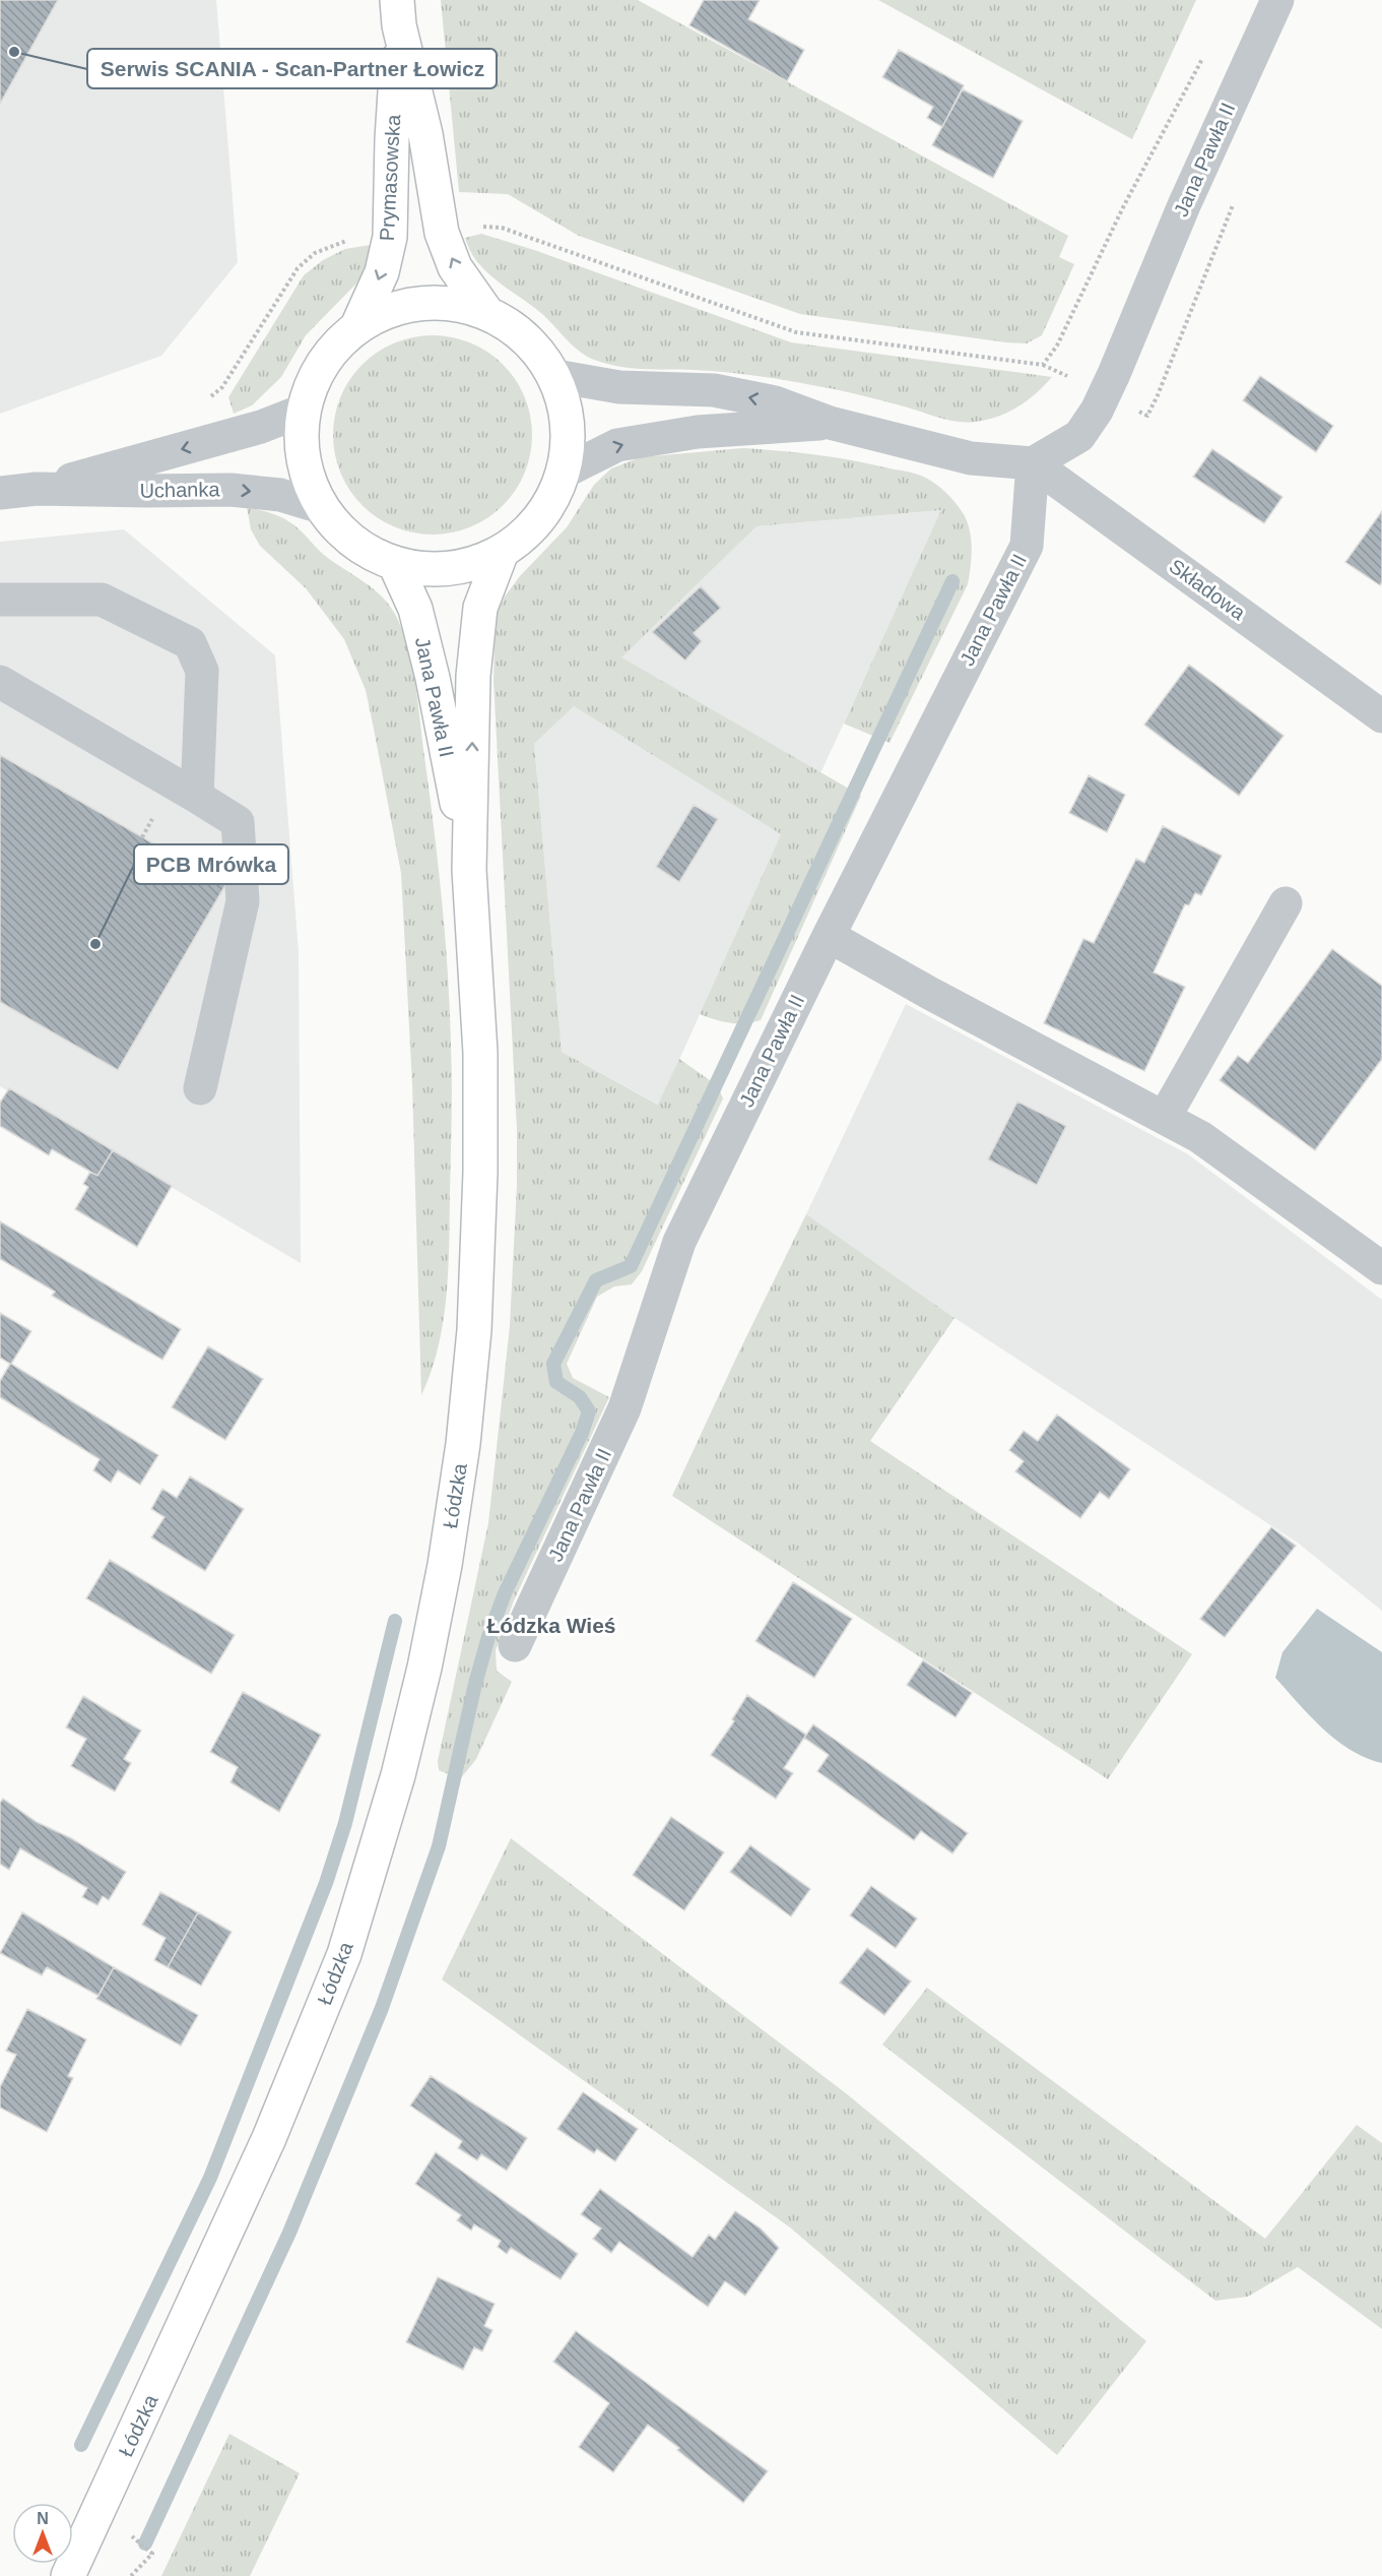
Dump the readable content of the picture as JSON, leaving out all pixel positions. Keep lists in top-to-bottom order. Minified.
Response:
{"streets":{"main road":["Jana Pawła II","Prymasowska","Łódzka"],"street":["Uchanka","Składowa"]},"crossings":[["Jana Pawła II","Składowa"],["Jana Pawła II","Łódzka"]],"districts":["Łódzka Wieś"],"places":["Serwis SCANIA - Scan-Partner Łowicz","PCB Mrówka"],"north":"top"}
